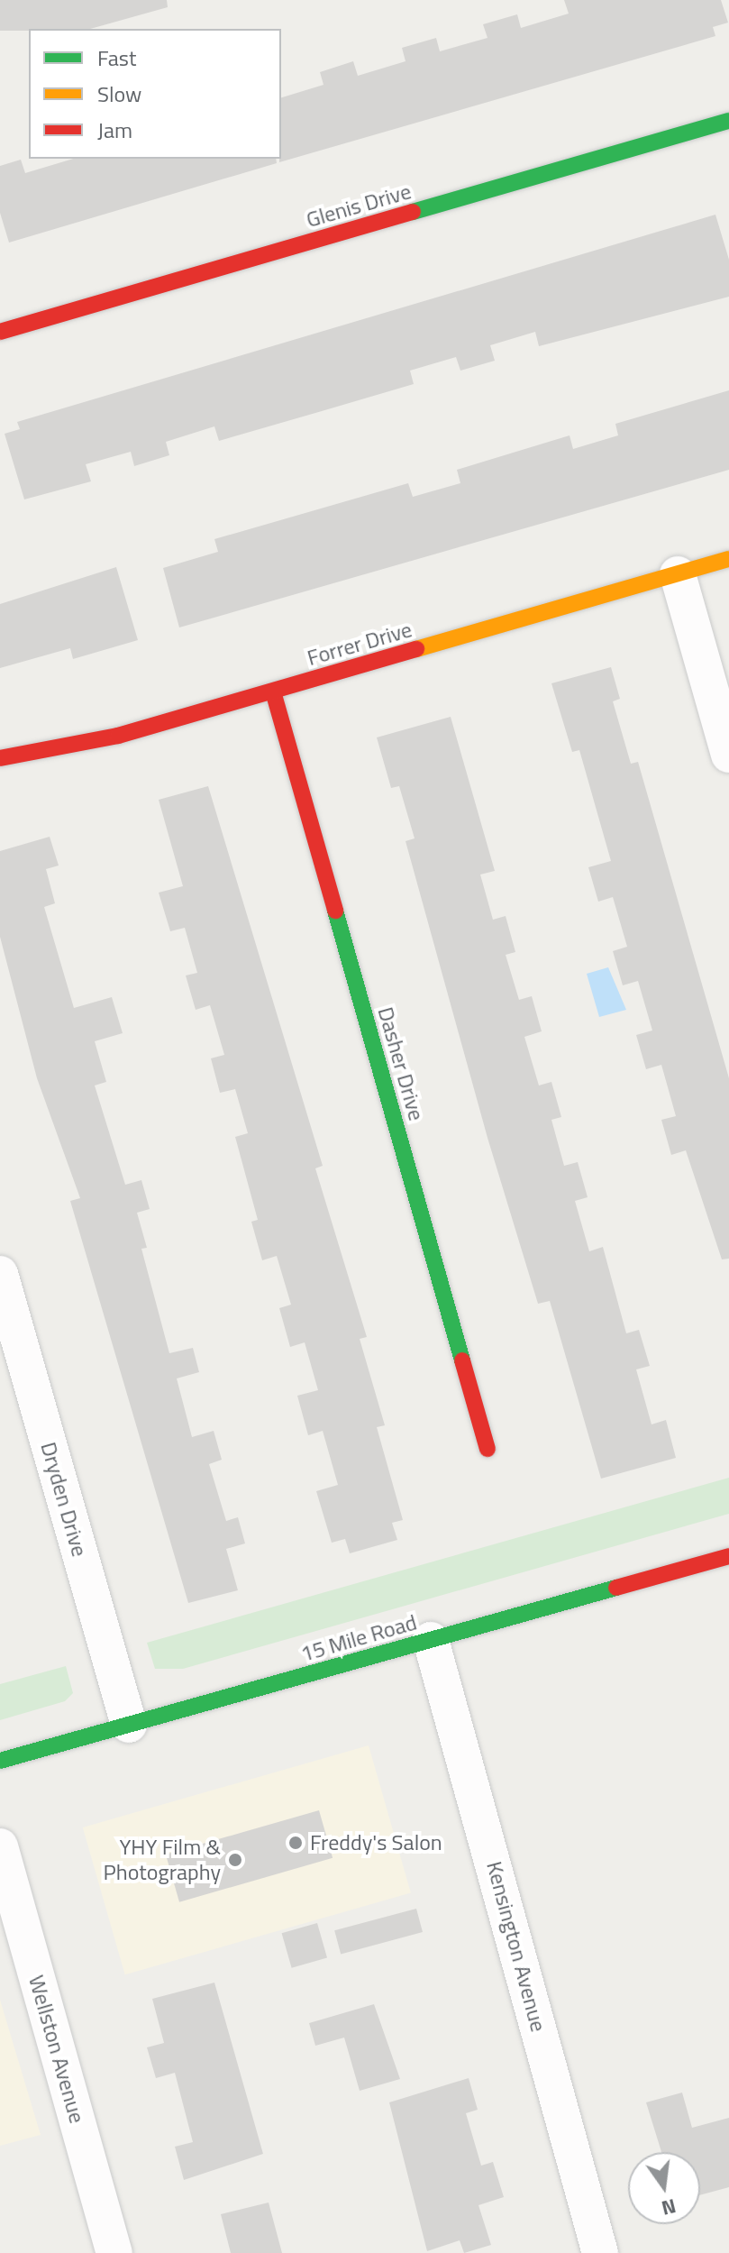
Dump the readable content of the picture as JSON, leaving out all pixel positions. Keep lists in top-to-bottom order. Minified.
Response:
{"streets":{"street":["Glenis Drive","Forrer Drive","Dasher Drive","Dryden Drive","15 Mile Road","Kensington Avenue","Wellston Avenue"]},"crossings":[["Forrer Drive","Dasher Drive"],["Dryden Drive","15 Mile Road"],["15 Mile Road","Kensington Avenue"]],"places":["Freddy's Salon","YHY Film & Photography"],"legend":["Fast","Slow","Jam"],"north":"bottom"}
